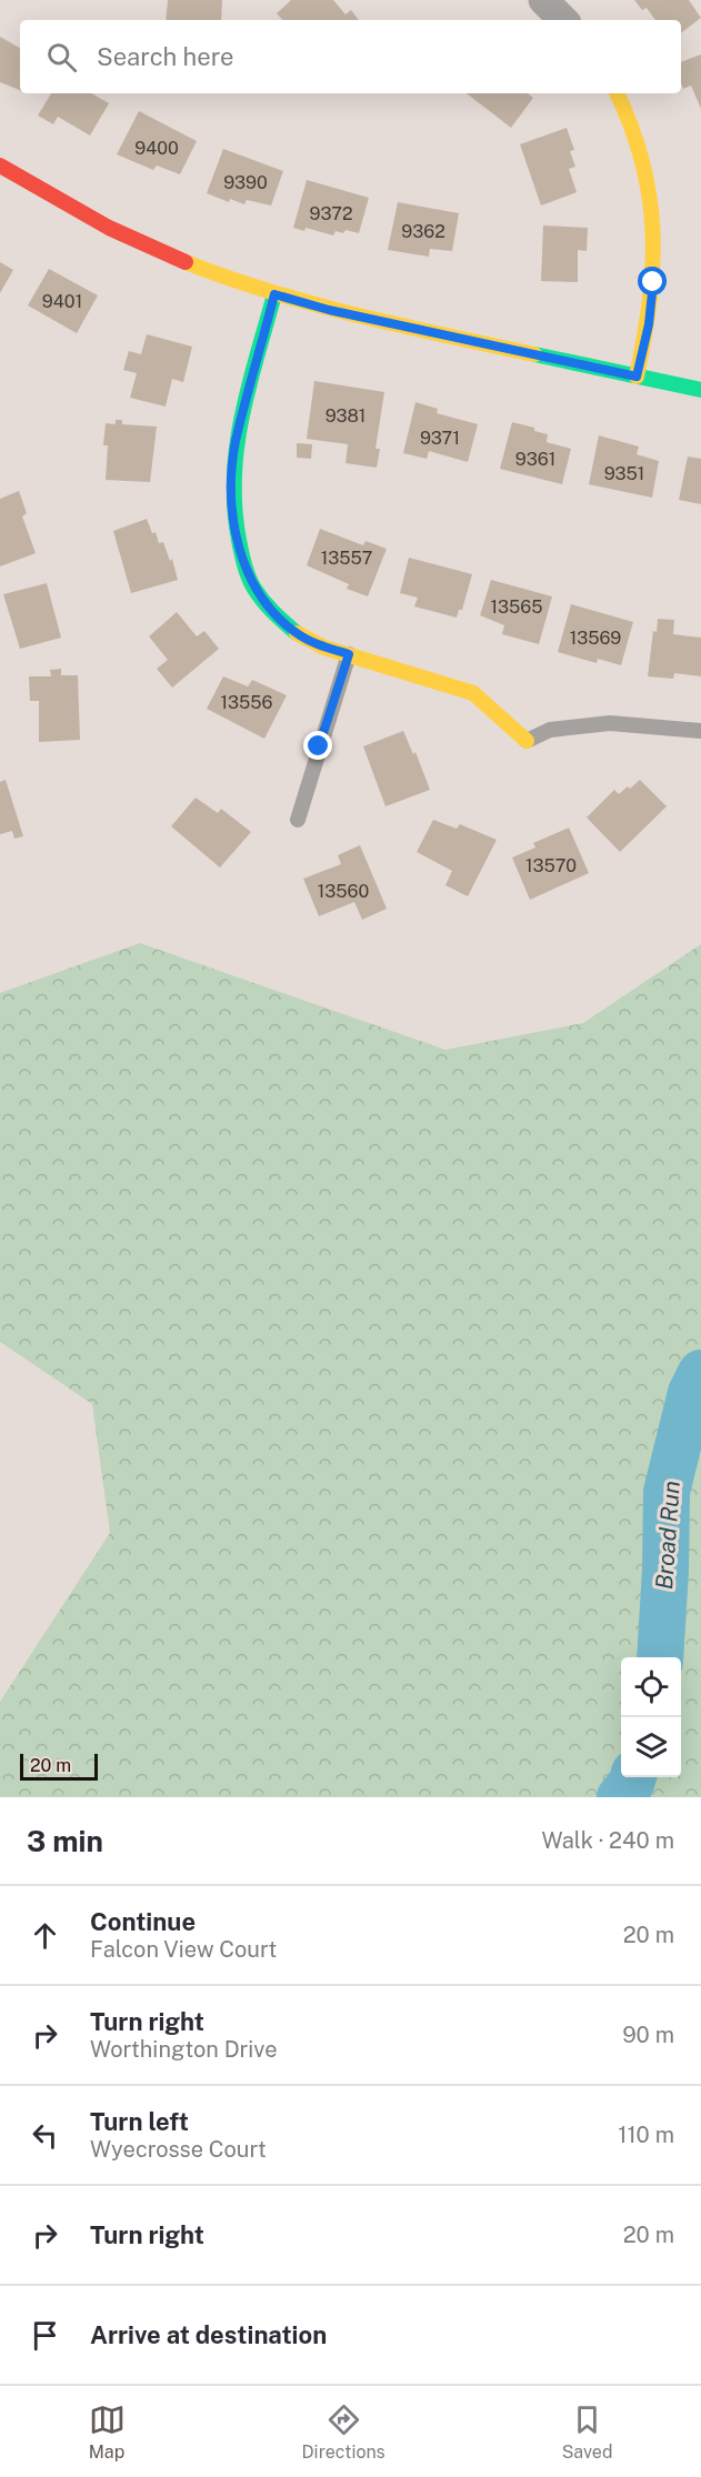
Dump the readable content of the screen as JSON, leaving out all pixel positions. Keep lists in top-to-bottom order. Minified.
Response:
{"water":["Broad Run"],"house_numbers":["9400","9390","9372","9362","9401","9381","9371","9361","9351","13557","13565","13569","13556","13570","13560"],"scale_bar":"20 m","page":{"search":"Search here","scale":"20 m","heading":["3 min","Walk · 240 m"],"list":[["Continue","Falcon View Court","20 m"],["Turn right","Worthington Drive","90 m"],["Turn left","Wyecrosse Court","110 m"],["Turn right","20 m"],"Arrive at destination"],"nav":["Map","Directions","Saved"]}}
